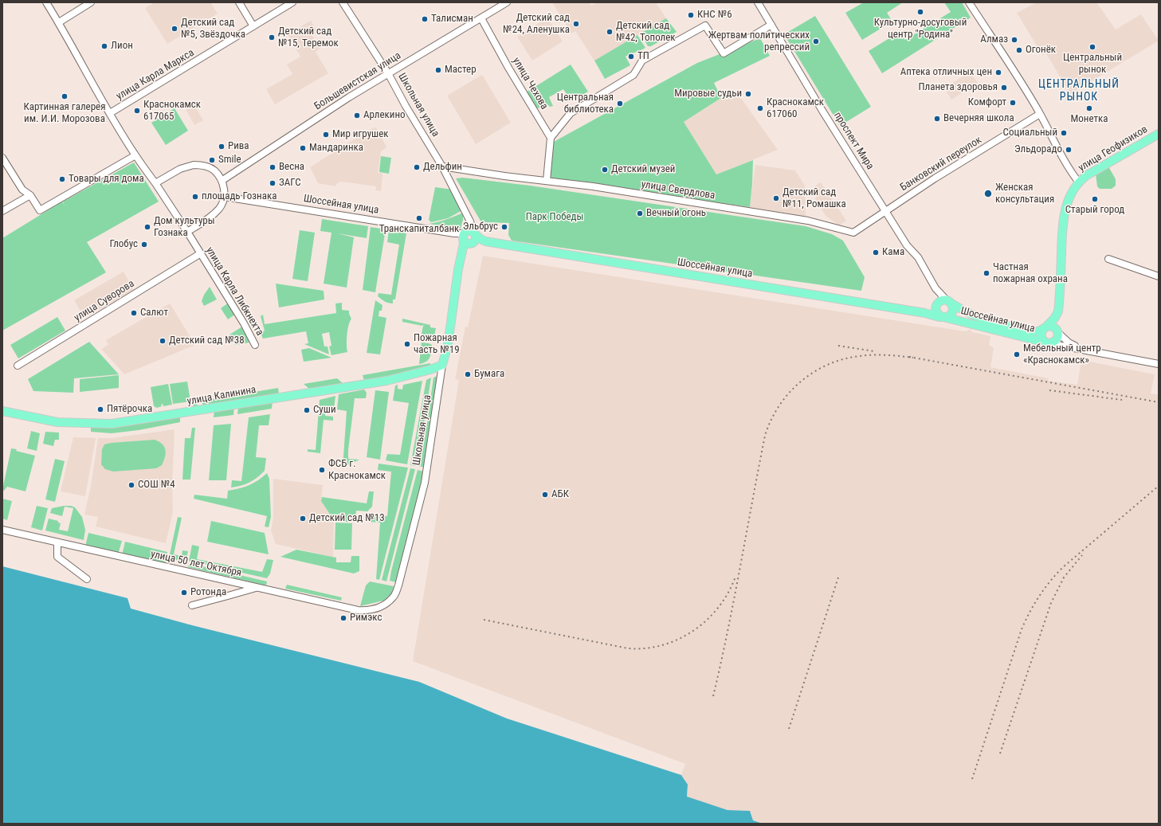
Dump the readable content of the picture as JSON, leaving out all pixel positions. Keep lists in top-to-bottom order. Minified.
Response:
{"streets":{"main road":["Школьная улица","улица Геофизиков","Шоссейная улица","улица Калинина"],"street":["улица Карла Маркса","Большевистская улица","улица Чехова","проспект Мира","Банковский переулок","улица Свердлова","улица Карла Либкнехта","улица Суворова","улица 50 лет Октября"]},"crossings":[["Большевистская улица","улица Чехова"],["Большевистская улица","Школьная улица"],["Большевистская улица","Шоссейная улица"],["Большевистская улица","улица Карла Либкнехта"],["Школьная улица","улица Свердлова"],["Школьная улица","Шоссейная улица"],["Школьная улица","улица Калинина"],["Школьная улица","улица 50 лет Октября"],["проспект Мира","Банковский переулок"],["проспект Мира","Шоссейная улица"],["улица Геофизиков","Шоссейная улица"],["Банковский переулок","улица Свердлова"],["Шоссейная улица","улица Карла Либкнехта"],["улица Карла Либкнехта","улица Суворова"]],"districts":["ЦЕНТРАЛЬНЫЙ РЫНОК"],"parks":["Парк Победы"],"places":["Культурно-досуговый центр \"Родина\"","КНС №6","Талисман","Детский сад №24, Аленушка","Детский сад №5, Звёздочка","Детский сад №42, Тополек","Детский сад №15, Теремок","Алмаз","Жертвам политических репрессий","Лион","Центральный рынок","Огонёк","ТП","Мастер","Аптека отличных цен","Планета здоровья","Мировые судьи","Картинная галерея им. И.И. Морозова","Комфорт","Центральная библиотека","Краснокамск 617060","Монетка","Краснокамск 617065","Арлекино","Вечерняя школа","Социальный","Мир игрушек","Рива","Мандаринка","Эльдорадо","Smile","Весна","Дельфин","Детский музей","Товары для дома","ЗАГС","Женская консультация","площадь Гознака","Детский сад №11, Ромашка","Старый город","Вечный огонь","Транскапиталбанк","Дом культуры Гознака","Эльбрус","Глобус","Кама","Частная пожарная охрана","Салют","Детский сад №38","Пожарная часть №19","Мебельный центр «Краснокамск»","Бумага","Пятёрочка","Суши","ФСБ г. Краснокамск","СОШ №4","АБК","Детский сад №13","Ротонда","Римэкс"]}
